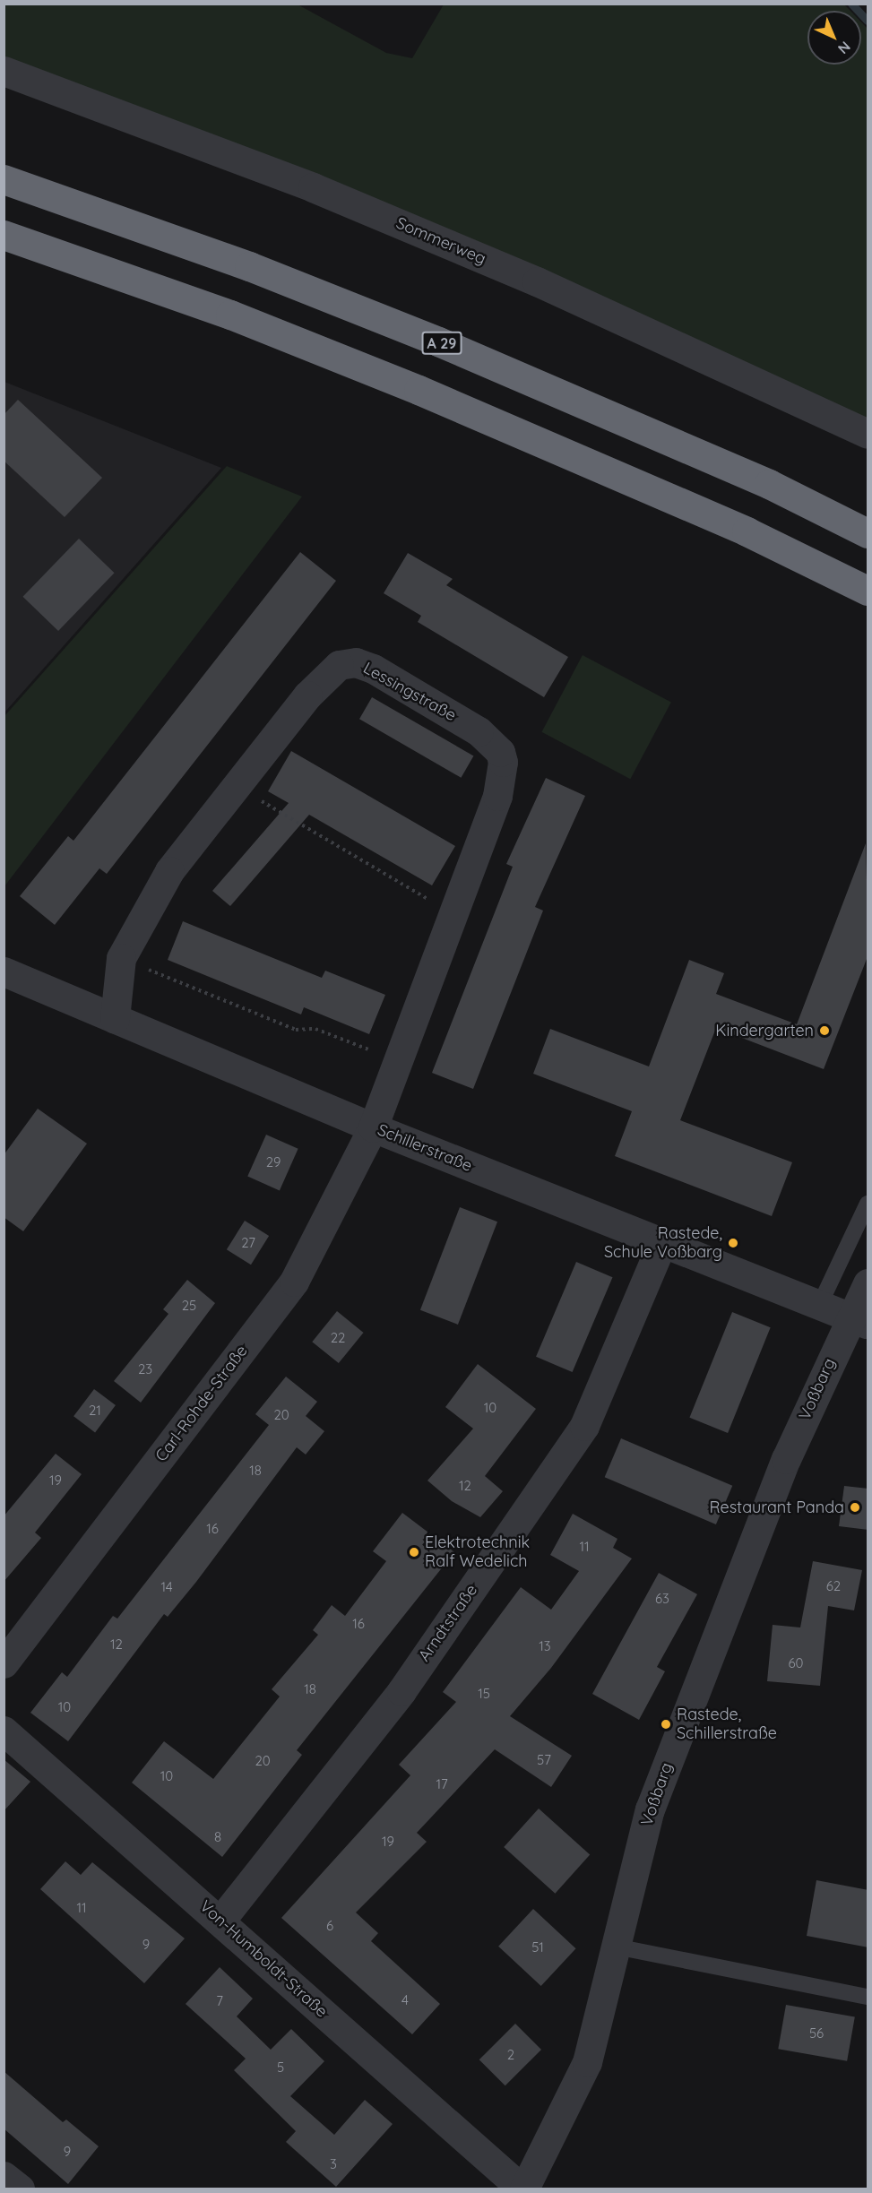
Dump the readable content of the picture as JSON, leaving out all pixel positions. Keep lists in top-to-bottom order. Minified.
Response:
{"streets":{"highway":["A 29"],"street":["Sommerweg","Lessingstraße","Schillerstraße","Voßbarg","Carl-Rohde-Straße","Arndtstraße","Von-Humboldt-Straße"]},"crossings":[["Lessingstraße","Schillerstraße"],["Lessingstraße","Carl-Rohde-Straße"],["Schillerstraße","Voßbarg"],["Schillerstraße","Carl-Rohde-Straße"],["Schillerstraße","Arndtstraße"],["Voßbarg","Von-Humboldt-Straße"],["Arndtstraße","Von-Humboldt-Straße"]],"places":["Kindergarten","Rastede, Schule Voßbarg","Restaurant Panda","Elektrotechnik Ralf Wedelich","Rastede, Schillerstraße"],"house_numbers":["29","27","25","22","23","10","21","20","18","19","12","16","11","62","14","63","16","12","13","60","18","15","10","57","20","10","17","8","19","11","6","9","51","4","7","56","2","5","9","3"],"north":"bottom right"}
